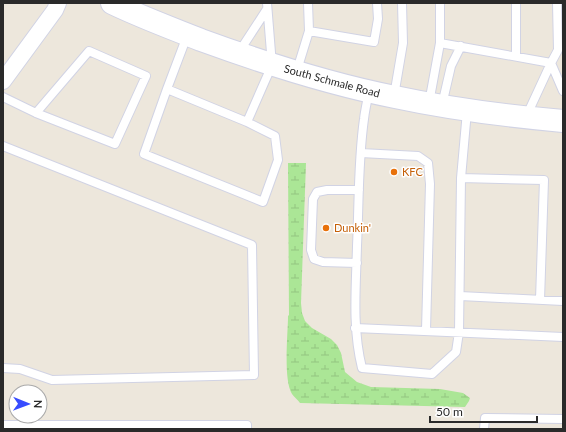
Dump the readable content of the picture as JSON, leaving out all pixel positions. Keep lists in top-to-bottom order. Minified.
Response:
{"streets":{"main road":["South Schmale Road"]},"places":["KFC","Dunkin'"],"scale_bar":"50 m","north":"right"}
